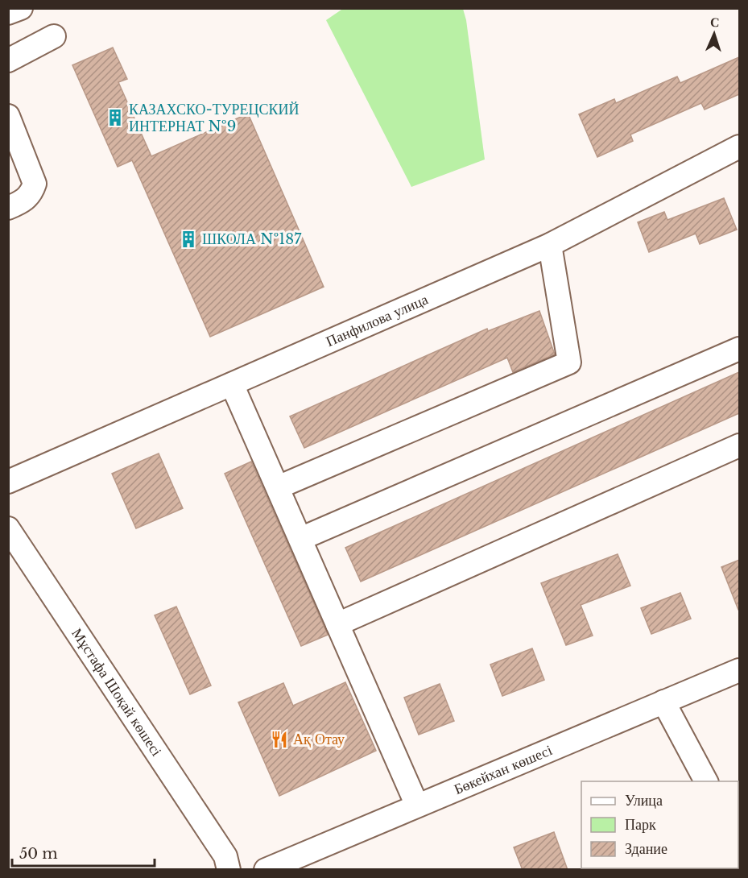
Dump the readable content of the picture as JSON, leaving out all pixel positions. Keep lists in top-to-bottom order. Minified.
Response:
{"streets":{"street":["Панфилова улица","Мұстафа Шоқай көшесі","Бөкейхан көшесі"]},"places":{"building":["КАЗАХСКО-ТУРЕЦСКИЙ ИНТЕРНАТ №9","ШКОЛА №187"],"restaurant":["Ақ Отау"]},"legend":["Улица","Парк","Здание"],"scale_bar":"50 m","north":"top"}
